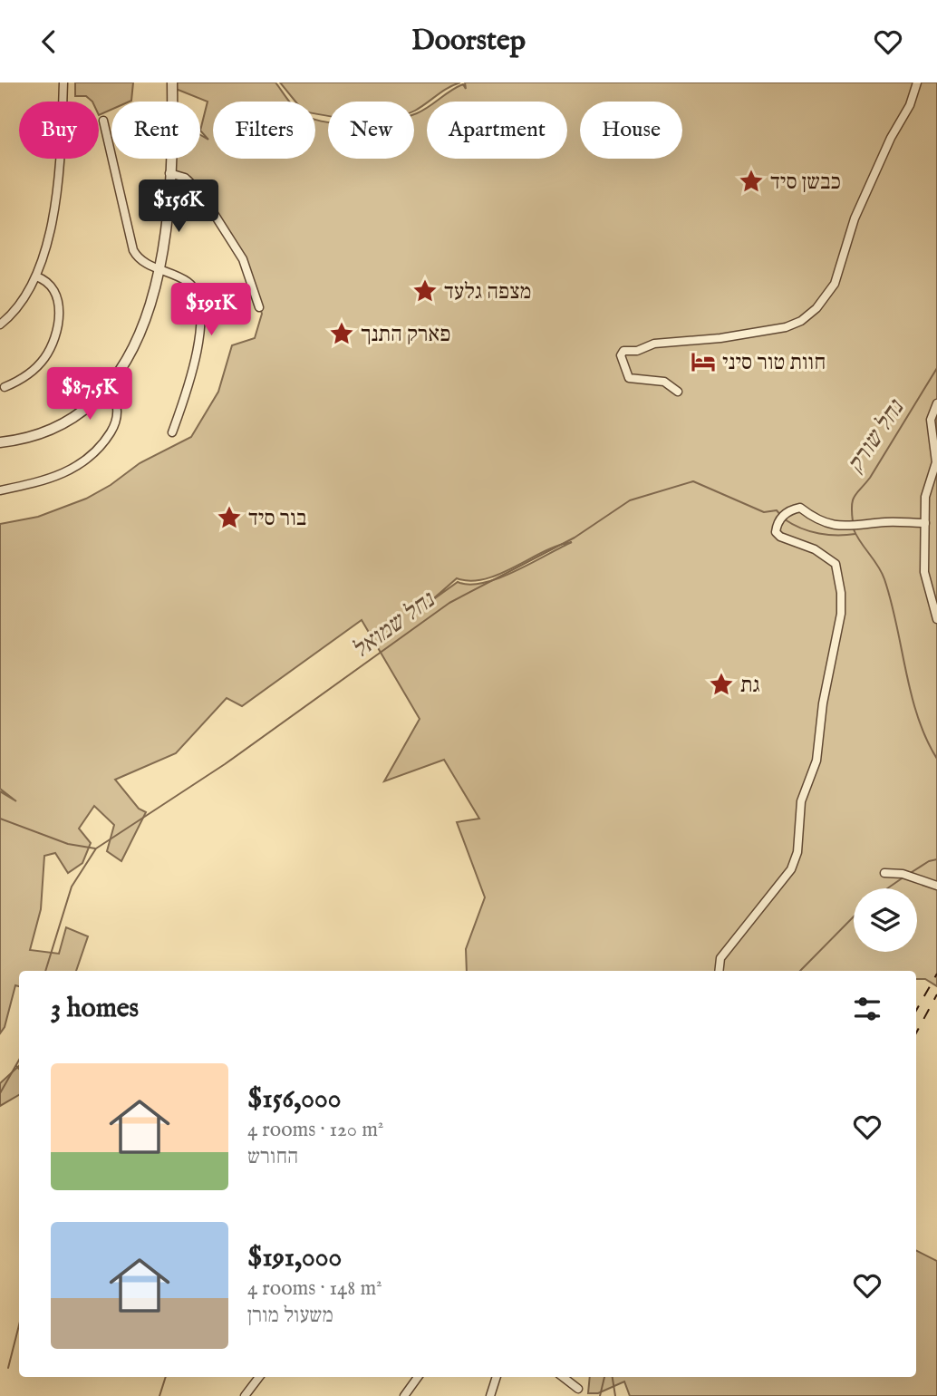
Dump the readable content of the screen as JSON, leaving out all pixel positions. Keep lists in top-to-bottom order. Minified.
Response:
{"water":["נחל שורק","נחל שמואל"],"places":{"place":["כבשן סיד","מצפה גלעד","פארק התנך","בור סיד","גת"],"hotel":["חוות טור סיני"]},"page":{"header":"Doorstep","chip":["Buy","Rent","Filters","New","Apartment","House"],"price":["$156K","$191K","$87.5K"],"heading":"3 homes","list":[{"name":"$156,000","note":"4 rooms · 120 m² · החורש"},{"name":"$191,000","note":"4 rooms · 148 m² · משעול מורן"}]}}
